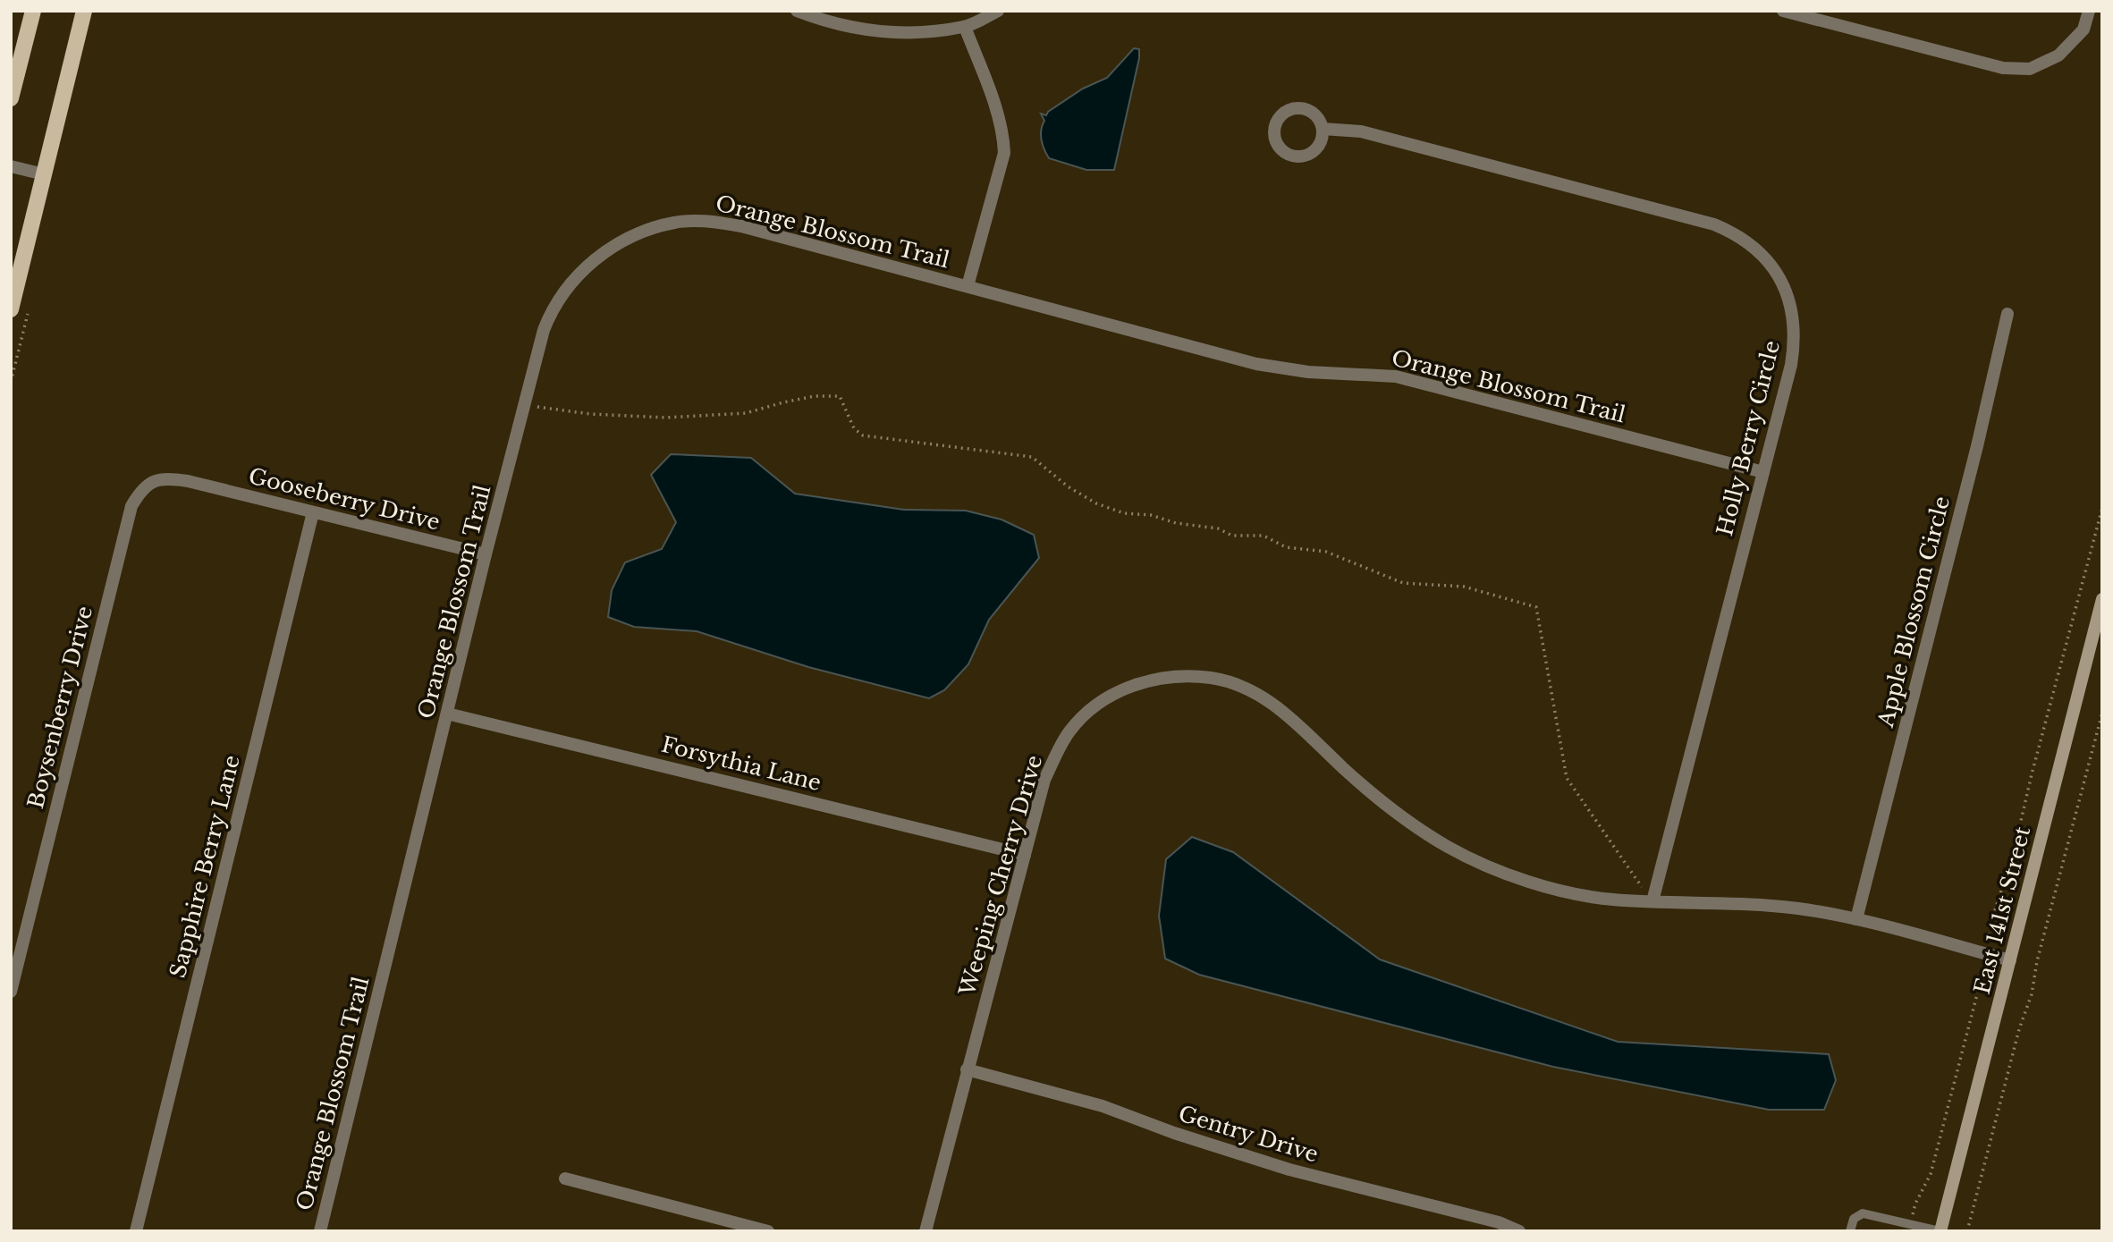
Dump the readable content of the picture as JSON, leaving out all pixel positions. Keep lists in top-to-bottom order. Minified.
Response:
{"streets":{"street":["Orange Blossom Trail","Holly Berry Circle","Gooseberry Drive","Apple Blossom Circle","Boysenberry Drive","Forsythia Lane","Sapphire Berry Lane","Weeping Cherry Drive","East 141st Street","Gentry Drive"]},"crossings":[["Orange Blossom Trail","Holly Berry Circle"],["Orange Blossom Trail","Gooseberry Drive"],["Orange Blossom Trail","Forsythia Lane"],["Holly Berry Circle","Weeping Cherry Drive"],["Gooseberry Drive","Boysenberry Drive"],["Gooseberry Drive","Sapphire Berry Lane"],["Apple Blossom Circle","Weeping Cherry Drive"],["Forsythia Lane","Weeping Cherry Drive"],["Weeping Cherry Drive","East 141st Street"],["Weeping Cherry Drive","Gentry Drive"]]}
